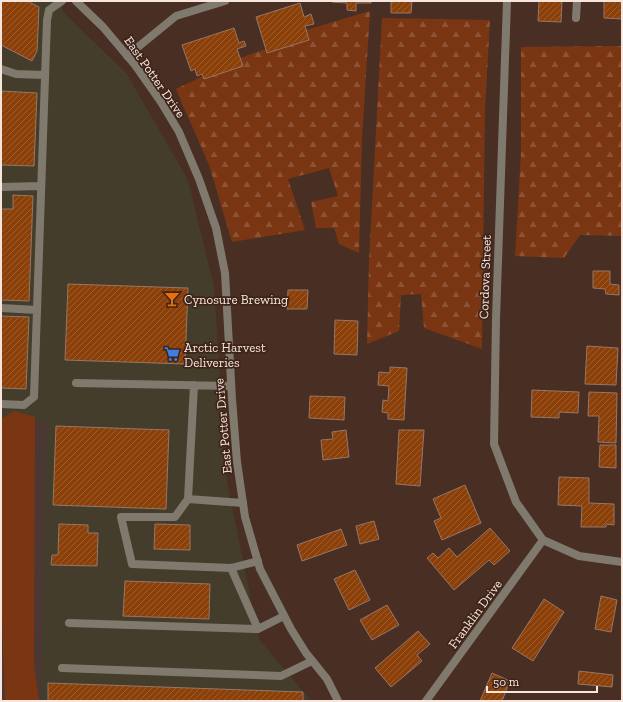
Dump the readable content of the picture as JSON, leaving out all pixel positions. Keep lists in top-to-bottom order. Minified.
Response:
{"streets":{"street":["East Potter Drive","Cordova Street","Franklin Drive"]},"crossings":[["Cordova Street","Franklin Drive"]],"places":{"bar":["Cynosure Brewing"],"supermarket":["Arctic Harvest Deliveries"]},"scale_bar":"50 m"}
